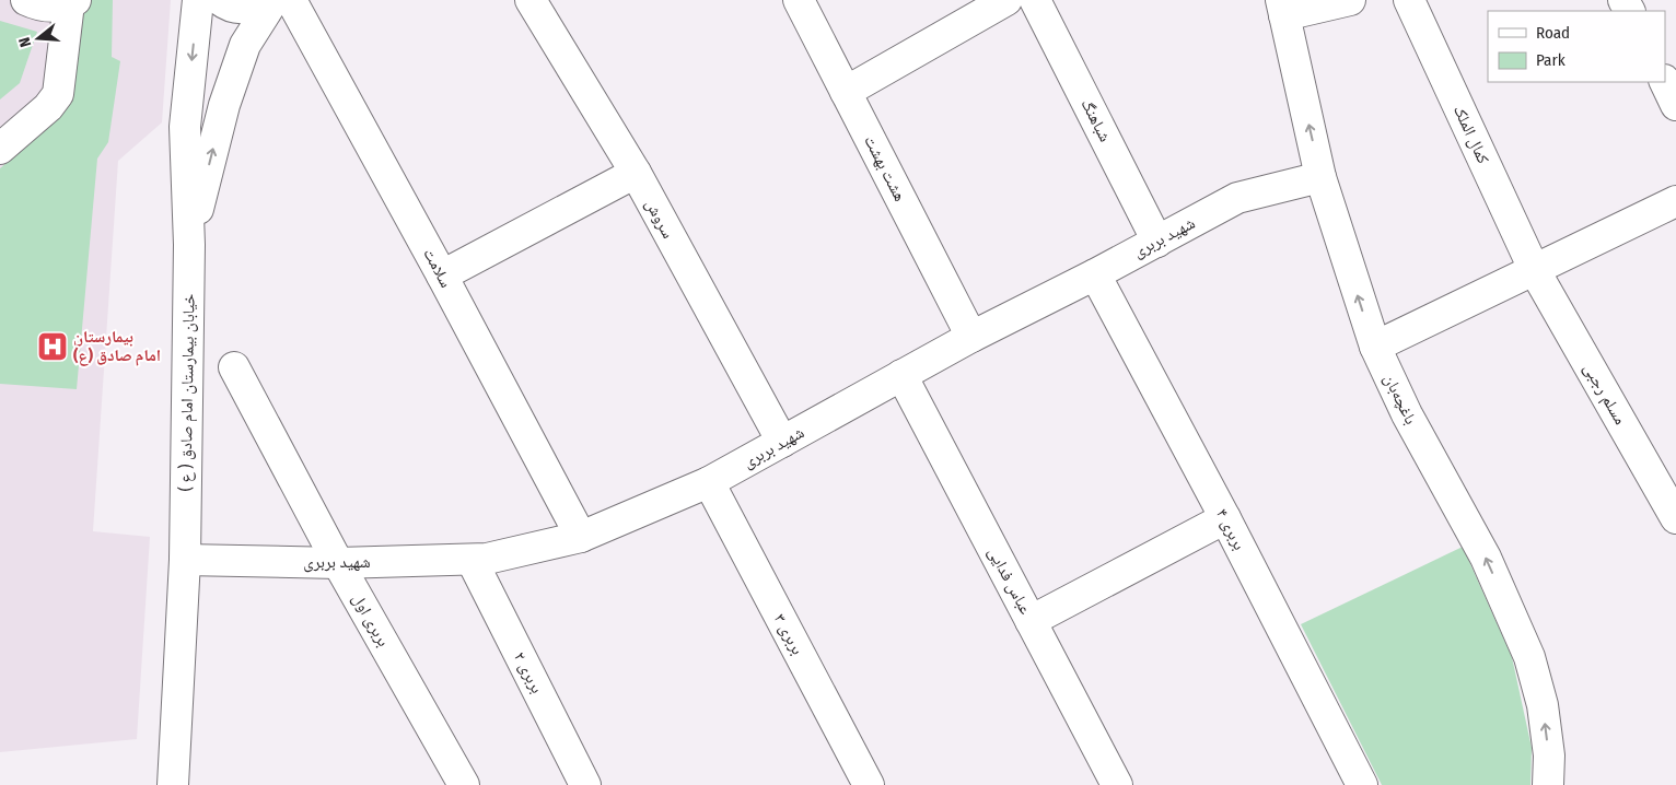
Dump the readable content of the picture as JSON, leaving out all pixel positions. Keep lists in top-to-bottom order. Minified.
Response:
{"streets":{"street":["شباهنگ","کمال الملک","هشت بهشت","سروش","شهید بربری","سلامت","خیابان بیمارستان امام صادق ( ع )","مسلم رجبی","باغچه‌بان","بربری ۴","عباس فدایی","بربری اول","بربری ۳","بربری ۲"]},"crossings":[["شباهنگ","شهید بربری"],["کمال الملک","مسلم رجبی"],["هشت بهشت","شهید بربری"],["سروش","شهید بربری"],["شهید بربری","سلامت"],["شهید بربری","خیابان بیمارستان امام صادق ( ع )"],["شهید بربری","باغچه‌بان"],["شهید بربری","بربری ۴"],["شهید بربری","عباس فدایی"],["شهید بربری","بربری اول"],["شهید بربری","بربری ۳"],["شهید بربری","بربری ۲"]],"one_way":["باغچه‌بان"],"places":{"hospital":["بیمارستان امام صادق (ع)"]},"legend":["Road","Park"],"north":"left"}
